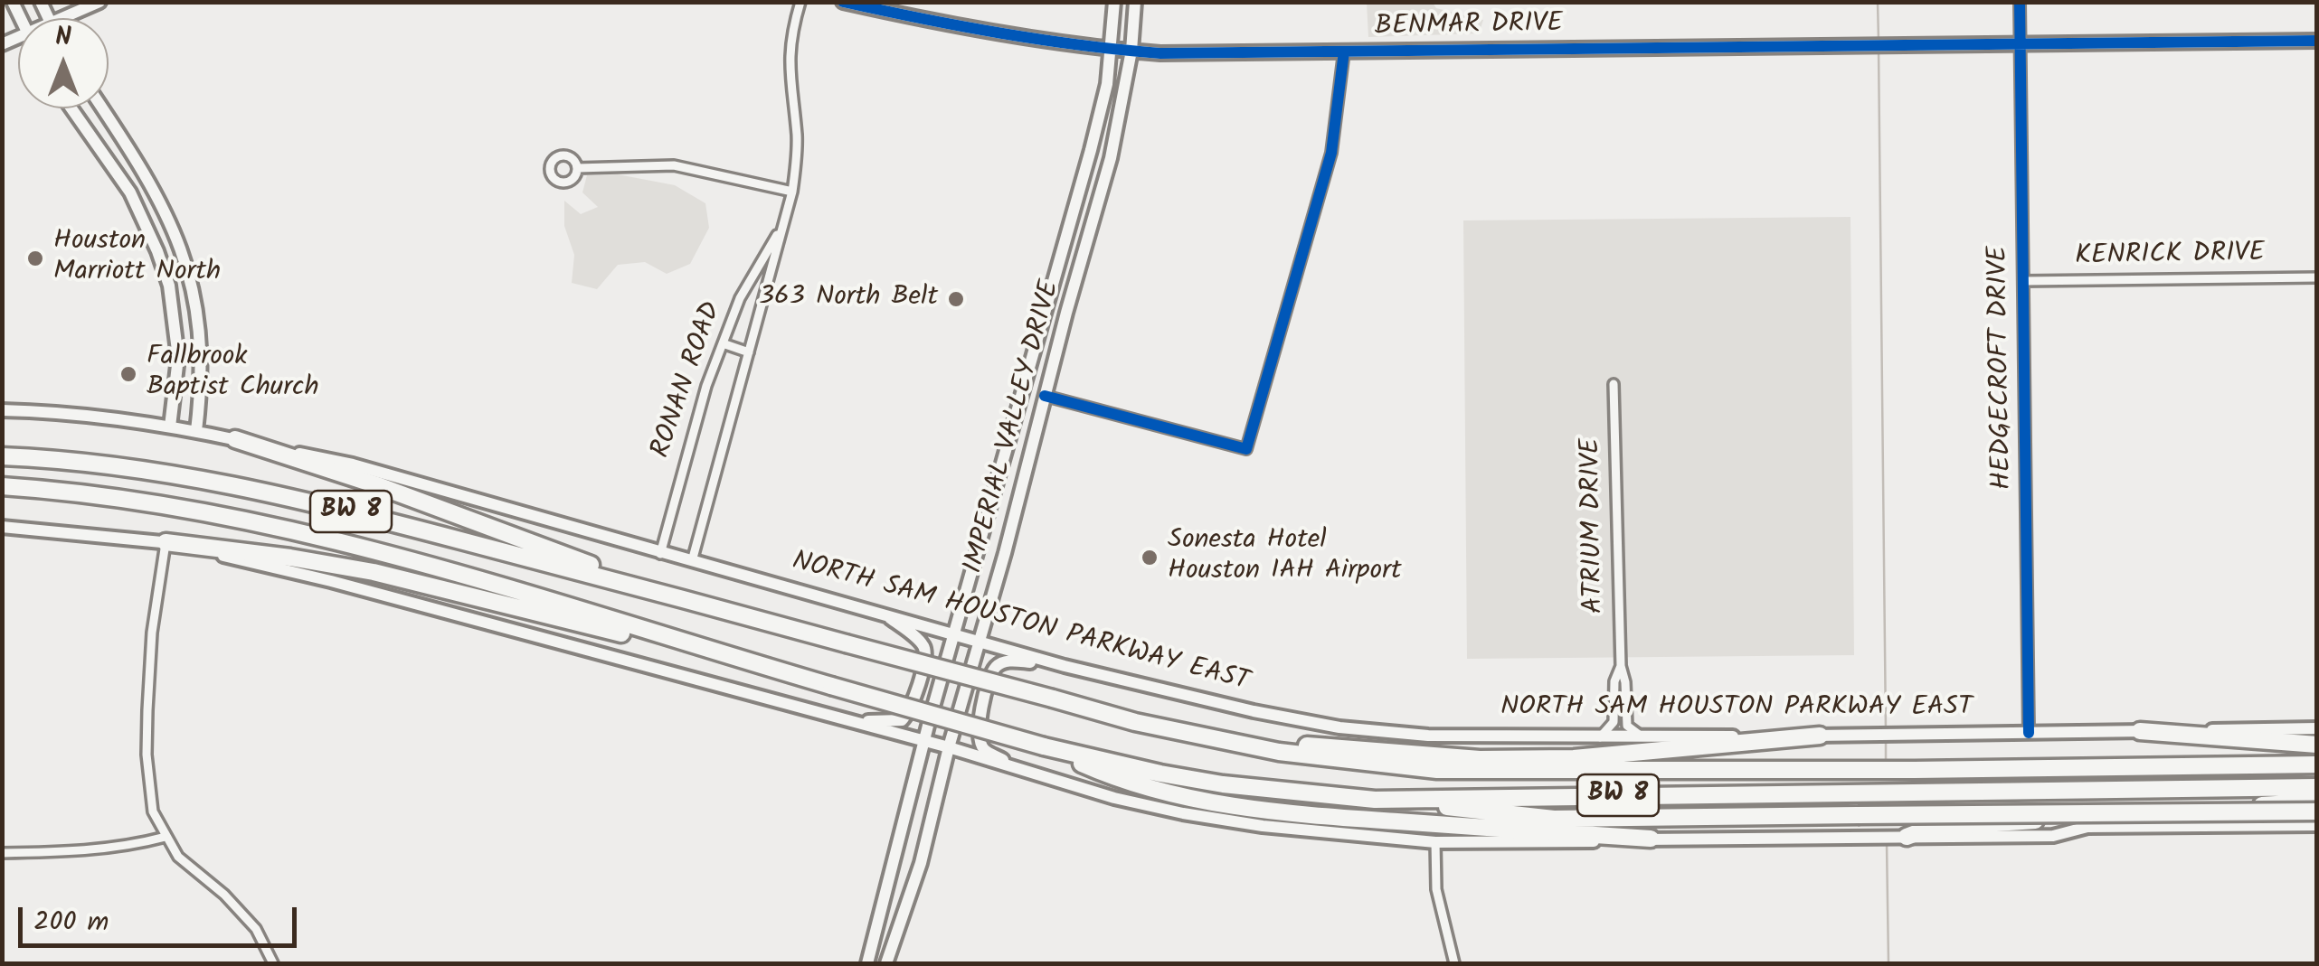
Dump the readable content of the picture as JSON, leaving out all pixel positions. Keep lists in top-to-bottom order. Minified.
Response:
{"streets":{"highway":["BW 8"],"main road":["BENMAR DRIVE","IMPERIAL VALLEY DRIVE","NORTH SAM HOUSTON PARKWAY EAST"],"street":["KENRICK DRIVE","HEDGECROFT DRIVE","RONAN ROAD","ATRIUM DRIVE"]},"crossings":[["BENMAR DRIVE","HEDGECROFT DRIVE"],["BENMAR DRIVE","IMPERIAL VALLEY DRIVE"],["KENRICK DRIVE","HEDGECROFT DRIVE"],["HEDGECROFT DRIVE","NORTH SAM HOUSTON PARKWAY EAST"],["RONAN ROAD","NORTH SAM HOUSTON PARKWAY EAST"],["IMPERIAL VALLEY DRIVE","NORTH SAM HOUSTON PARKWAY EAST"],["ATRIUM DRIVE","NORTH SAM HOUSTON PARKWAY EAST"]],"places":["Houston Marriott North","363 North Belt","Fallbrook Baptist Church","Sonesta Hotel Houston IAH Airport"],"scale_bar":"200 m","north":"top"}
